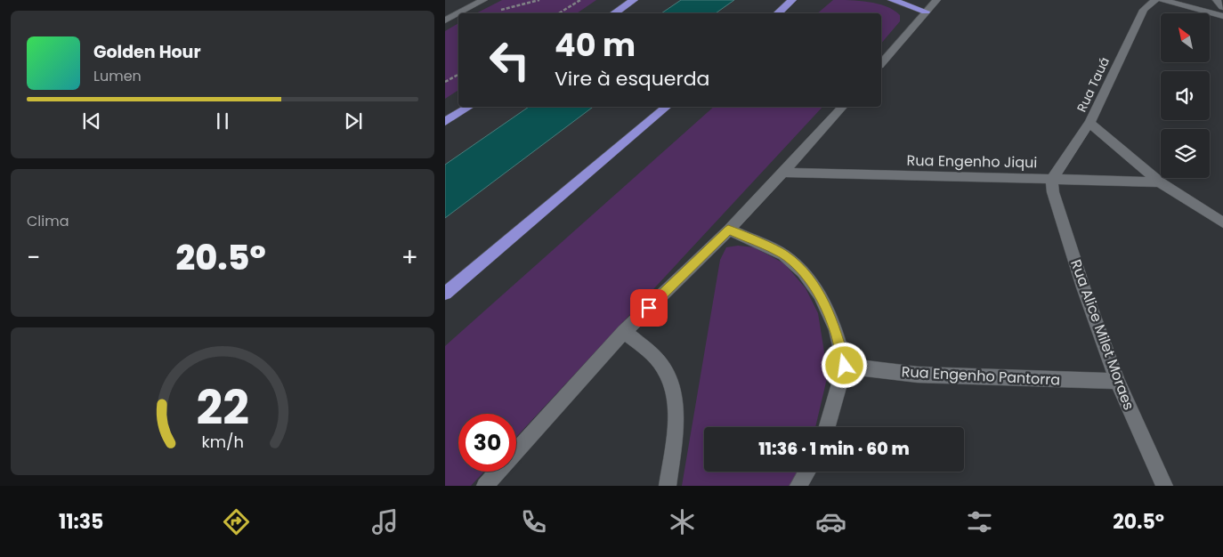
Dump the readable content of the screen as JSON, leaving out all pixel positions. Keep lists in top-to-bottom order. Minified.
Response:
{"streets":{"street":["Rua Tauá","Rua Engenho Jiqui","Rua Alice Milet Moraes","Rua Engenho Pantorra"]},"crossings":[["Rua Tauá","Rua Engenho Jiqui"],["Rua Tauá","Rua Alice Milet Moraes"],["Rua Engenho Jiqui","Rua Alice Milet Moraes"],["Rua Alice Milet Moraes","Rua Engenho Pantorra"]],"north":"top left","page":{"turn":["40 m","Vire à esquerda"],"song":["Golden Hour","Lumen"],"tile":"Clima","heat":["−","20.5°","+"],"limit":"30","trip":"11:36 · 1 min · 60 m","tabs":["11:35","20.5°"],"gauge":["22","km/h"]}}
